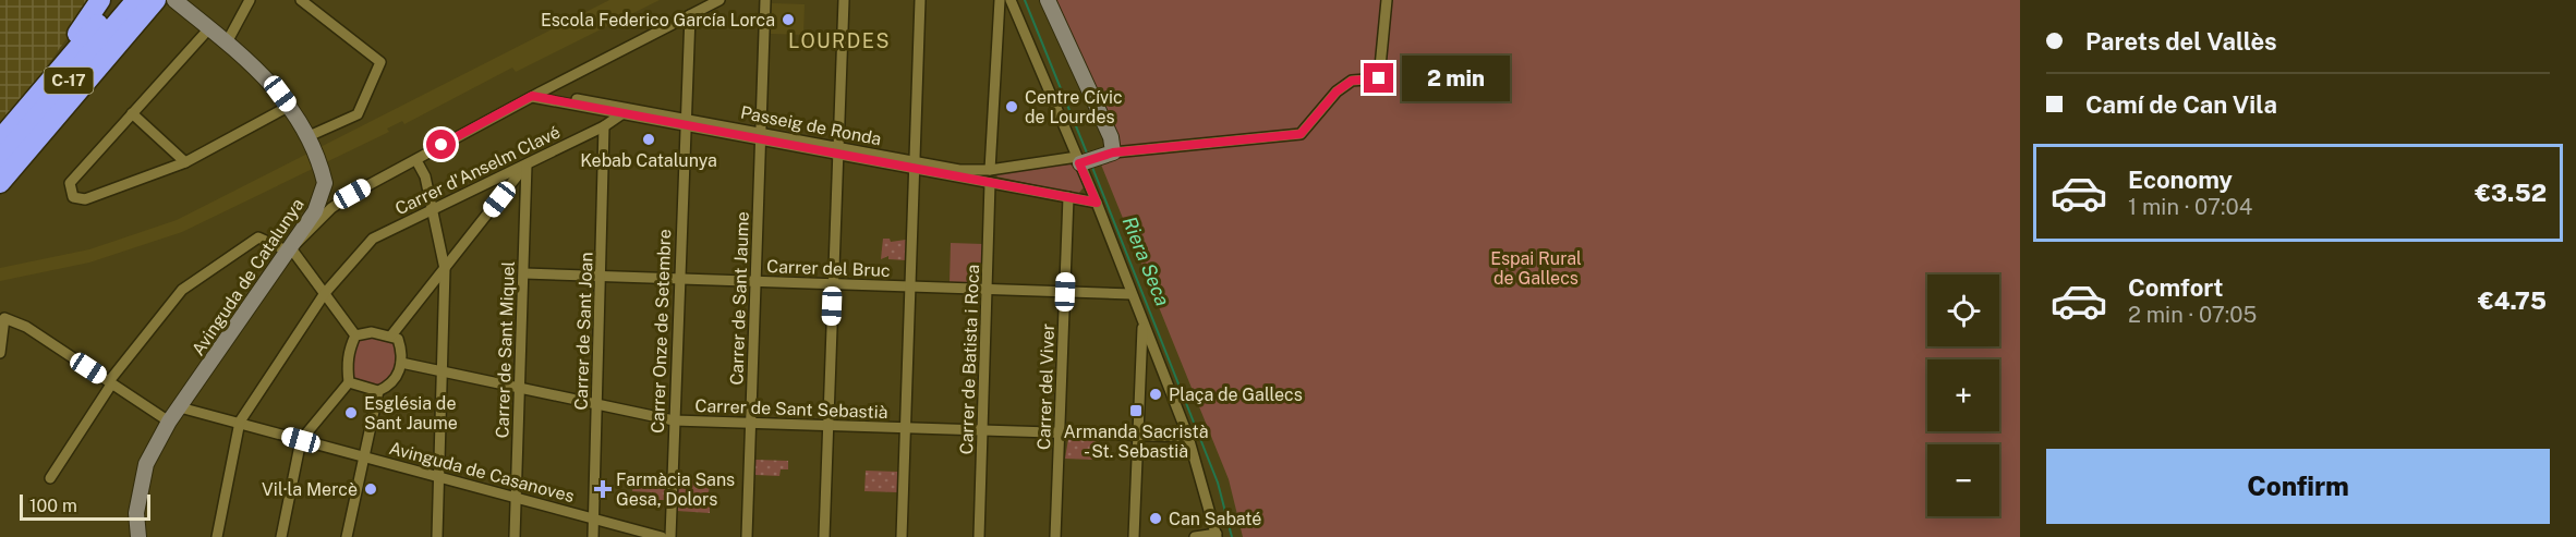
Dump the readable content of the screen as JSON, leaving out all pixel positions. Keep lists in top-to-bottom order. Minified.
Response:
{"streets":{"highway":["C-17"],"street":["Passeig de Ronda","Carrer d'Anselm Clavé","Carrer del Bruc","Avinguda de Catalunya","Carrer de Sant Jaume","Carrer de Sant Joan","Carrer Onze de Setembre","Carrer de Sant Miquel","Carrer de Batista i Roca","Carrer del Viver","Carrer de Sant Sebastià","Avinguda de Casanoves"]},"crossings":[["Passeig de Ronda","Carrer d'Anselm Clavé"],["Passeig de Ronda","Carrer de Sant Jaume"],["Passeig de Ronda","Carrer Onze de Setembre"],["Passeig de Ronda","Carrer de Batista i Roca"],["Passeig de Ronda","Carrer del Viver"],["Carrer d'Anselm Clavé","Carrer de Sant Joan"],["Carrer d'Anselm Clavé","Carrer de Sant Miquel"],["Carrer d'Anselm Clavé","Avinguda de Casanoves"],["Carrer del Bruc","Carrer de Sant Jaume"],["Carrer del Bruc","Carrer de Sant Joan"],["Carrer del Bruc","Carrer Onze de Setembre"],["Carrer del Bruc","Carrer de Sant Miquel"],["Carrer del Bruc","Carrer de Batista i Roca"],["Carrer del Bruc","Carrer del Viver"],["Avinguda de Catalunya","Avinguda de Casanoves"],["Carrer de Sant Jaume","Carrer de Sant Sebastià"],["Carrer de Sant Joan","Carrer de Sant Sebastià"],["Carrer de Sant Joan","Avinguda de Casanoves"],["Carrer Onze de Setembre","Carrer de Sant Sebastià"],["Carrer de Sant Miquel","Carrer de Sant Sebastià"],["Carrer de Sant Miquel","Avinguda de Casanoves"],["Carrer de Batista i Roca","Carrer de Sant Sebastià"],["Carrer del Viver","Carrer de Sant Sebastià"]],"districts":["LOURDES"],"water":["Riera Seca"],"parks":["Espai Rural de Gallecs"],"places":{"other":["Escola Federico García Lorca","Centre Cívic de Lourdes","Kebab Catalunya","Plaça de Gallecs","Església de Sant Jaume","Vil·la Mercè","Can Sabaté"],"transit":["Armanda Sacristà - St. Sebastià"],"health":["Farmàcia Sans Gesa, Dolors"]},"scale_bar":"100 m","page":{"banner":["Parets del Vallès","Camí de Can Vila"],"bubble":"2 min","list":[{"name":"Economy","note":"1 min · 07:04","value":"€3.52"},{"name":"Comfort","note":"2 min · 07:05","value":"€4.75"}],"map_buttons":["+","−"],"buttons":"Confirm","scale":"100 m"}}
